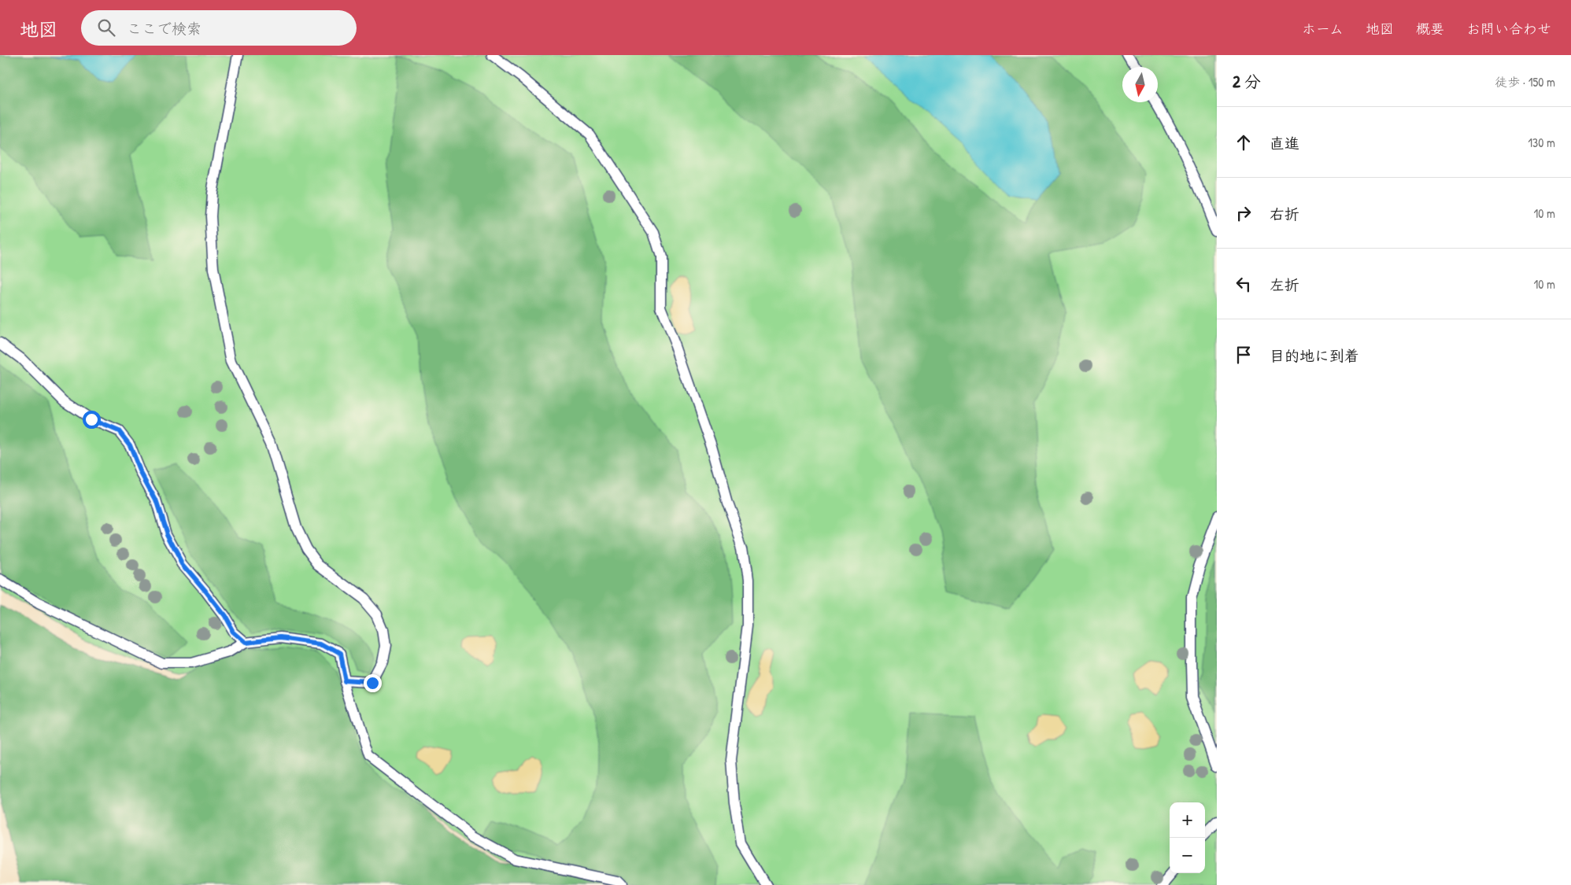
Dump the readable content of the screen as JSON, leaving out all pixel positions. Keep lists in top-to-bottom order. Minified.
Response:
{"north":"bottom","page":{"header":"地図","search":"ここで検索","nav":["ホーム","地図","概要","お問い合わせ"],"heading":["2 分","徒歩 · 150 m"],"list":[["直進","130 m"],["右折","10 m"],["左折","10 m"],"目的地に到着"],"map_buttons":["+","−"]}}
